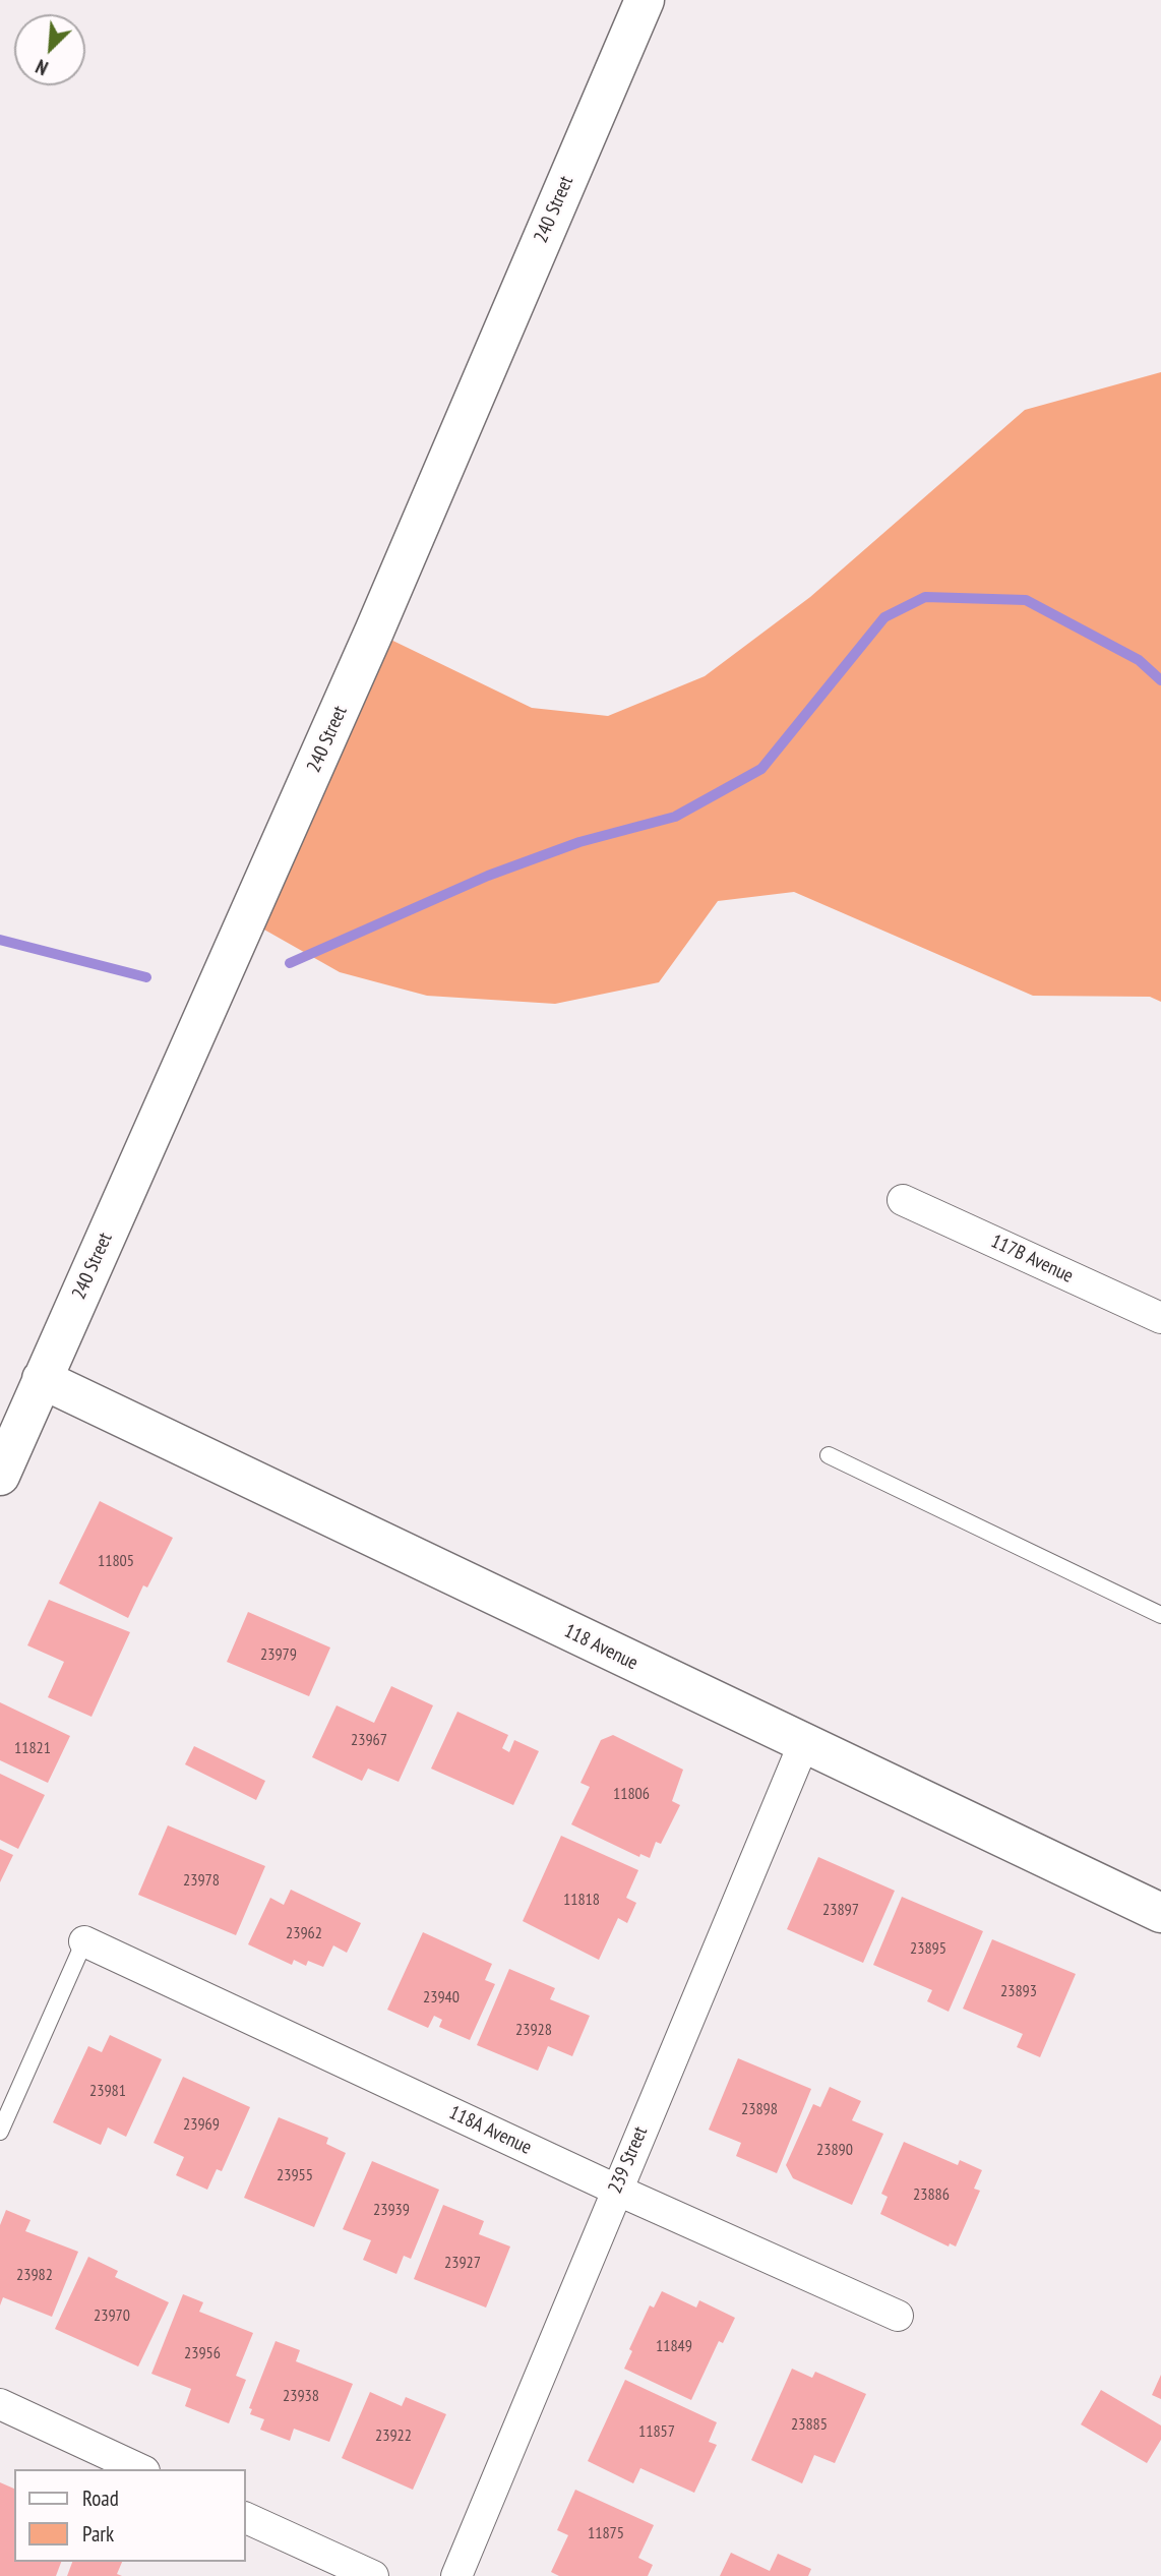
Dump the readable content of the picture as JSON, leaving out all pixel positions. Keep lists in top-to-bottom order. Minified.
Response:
{"streets":{"main road":["240 Street","118 Avenue"],"street":["117B Avenue","118A Avenue","239 Street"]},"crossings":[["240 Street","118 Avenue"],["118 Avenue","239 Street"],["118A Avenue","239 Street"]],"house_numbers":["11805","23979","23967","11821","11806","23978","11818","23897","23962","23895","23893","23940","23928","23981","23898","23969","23890","23955","23886","23939","23927","23982","23970","11849","23956","23938","23885","11857","23922","11875"],"legend":["Road","Park"],"north":"bottom left"}
